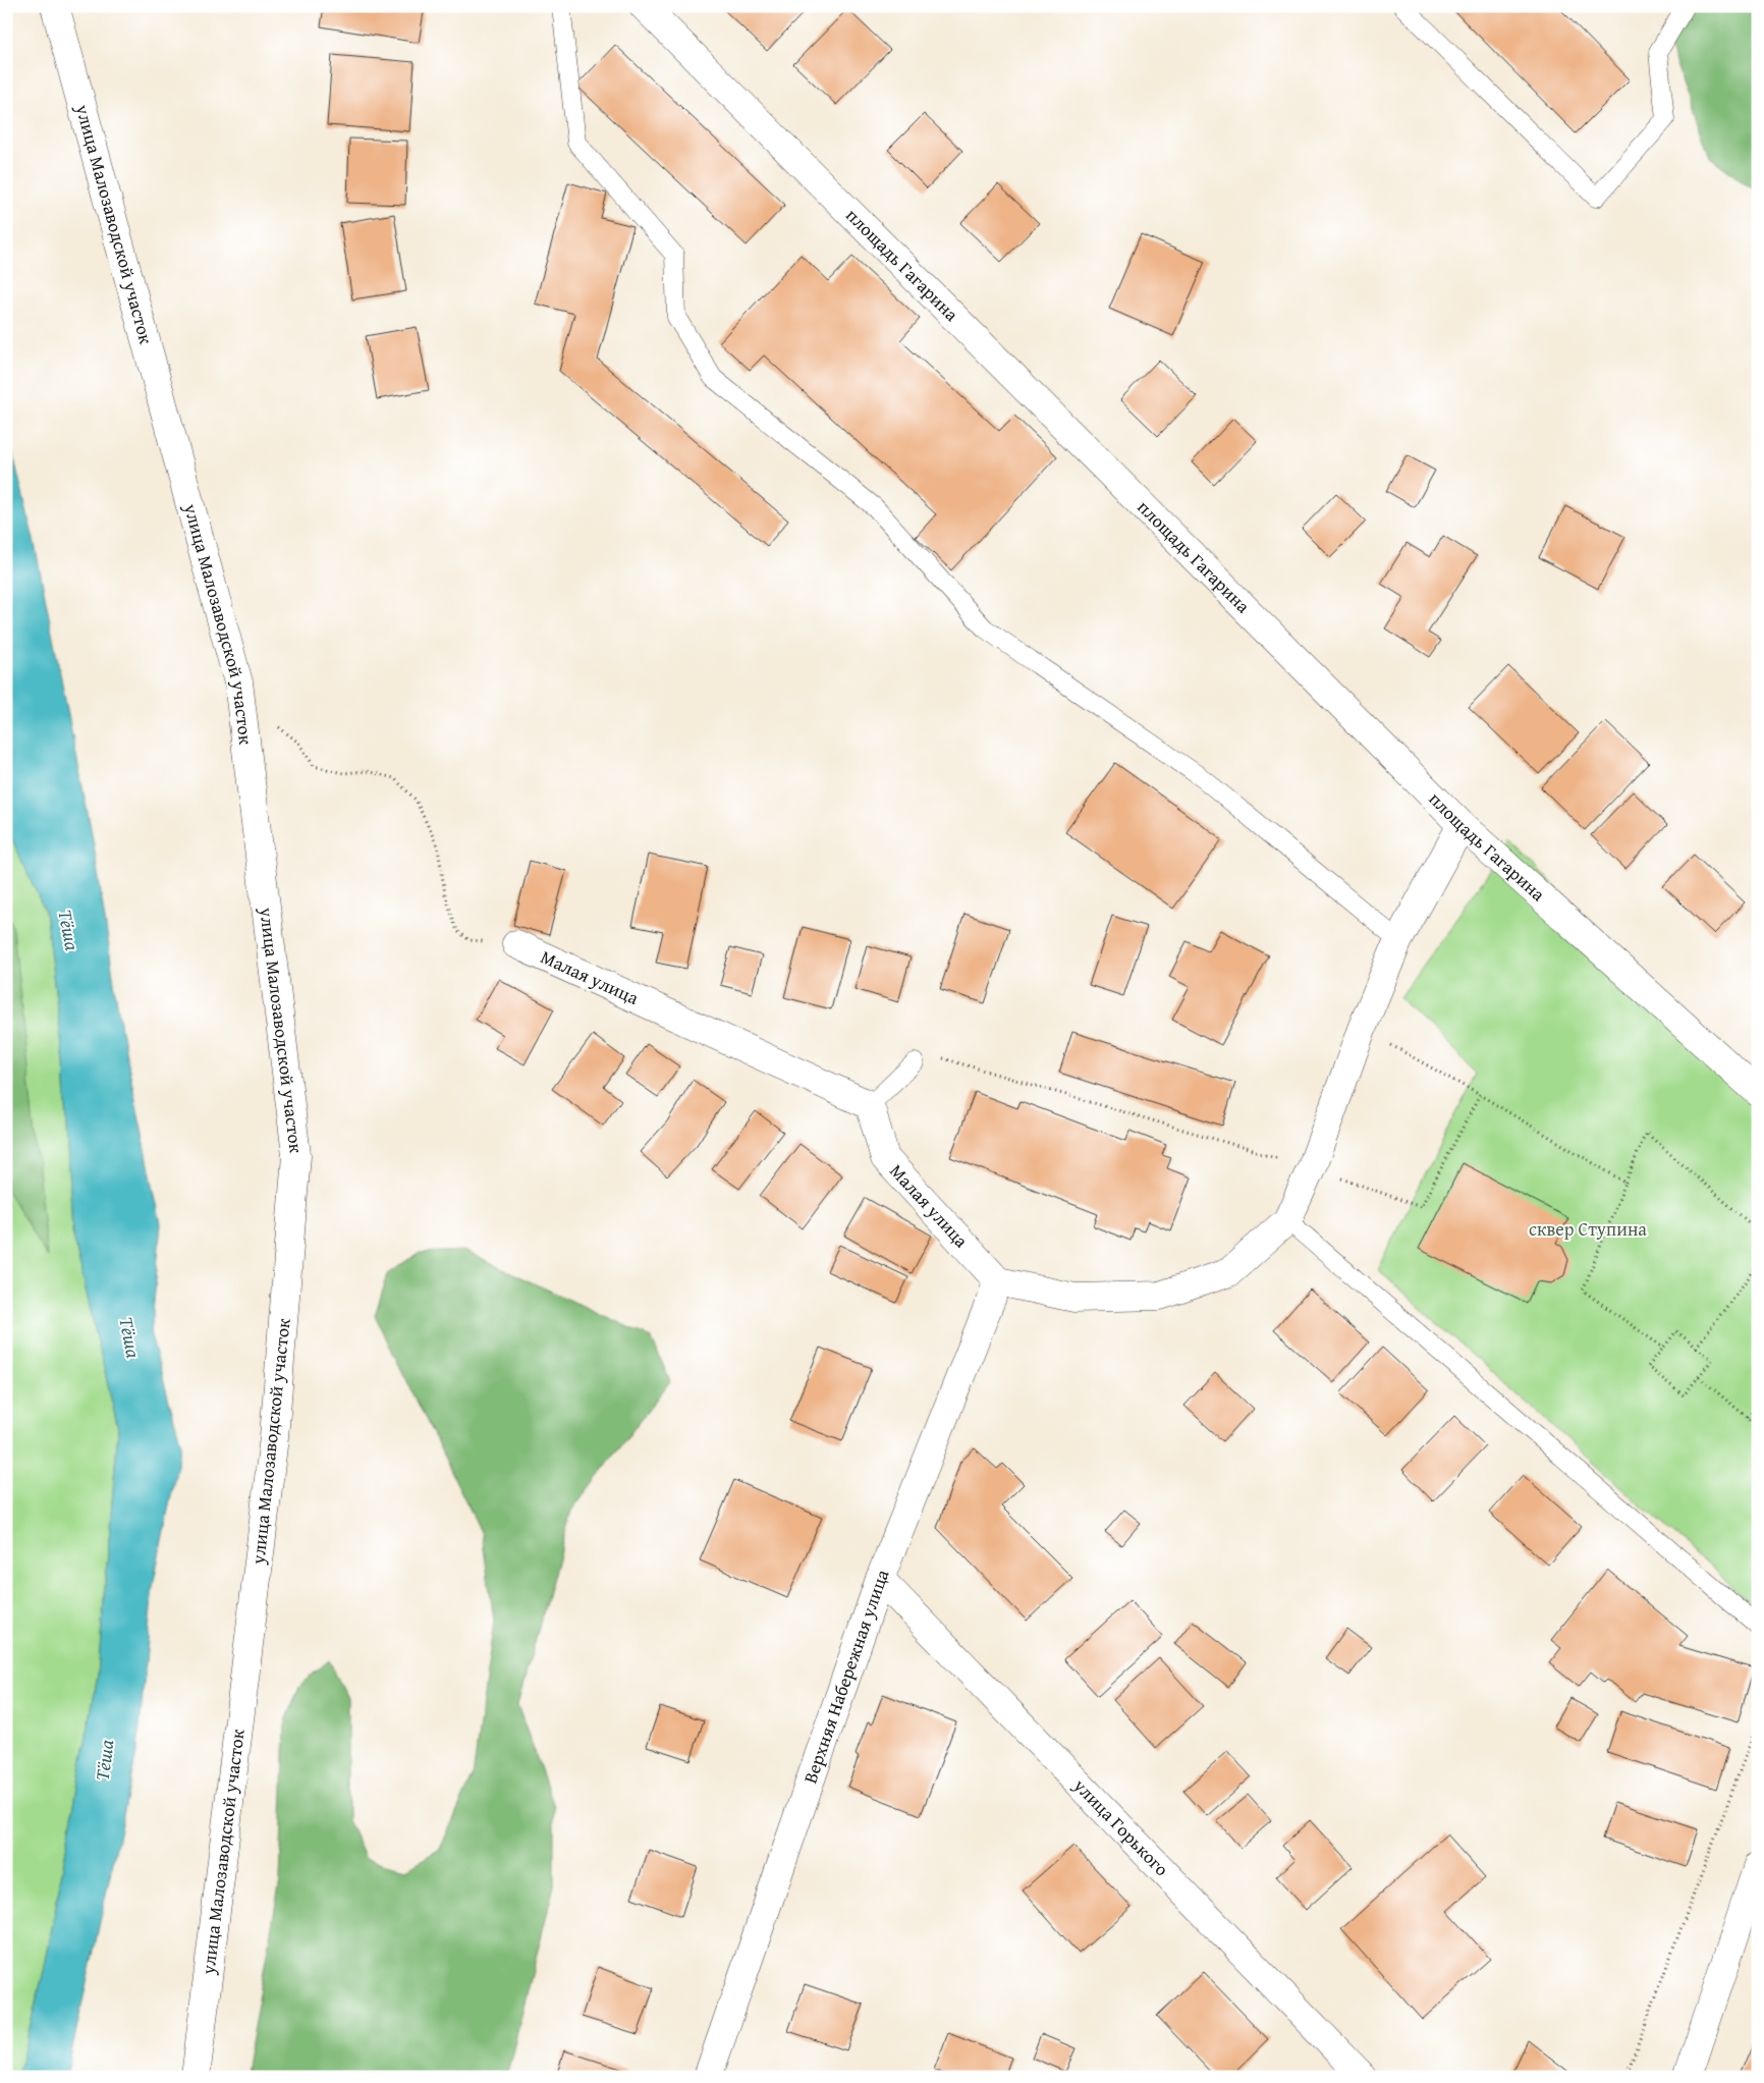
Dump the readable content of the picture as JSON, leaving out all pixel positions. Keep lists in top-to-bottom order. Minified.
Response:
{"streets":{"street":["улица Малозаводской участок","площадь Гагарина","Малая улица","Верхняя Набережная улица","улица Горького"]},"crossings":[["Малая улица","Верхняя Набережная улица"],["Верхняя Набережная улица","улица Горького"]],"water":["Тёша"],"parks":["сквер Ступина"]}
